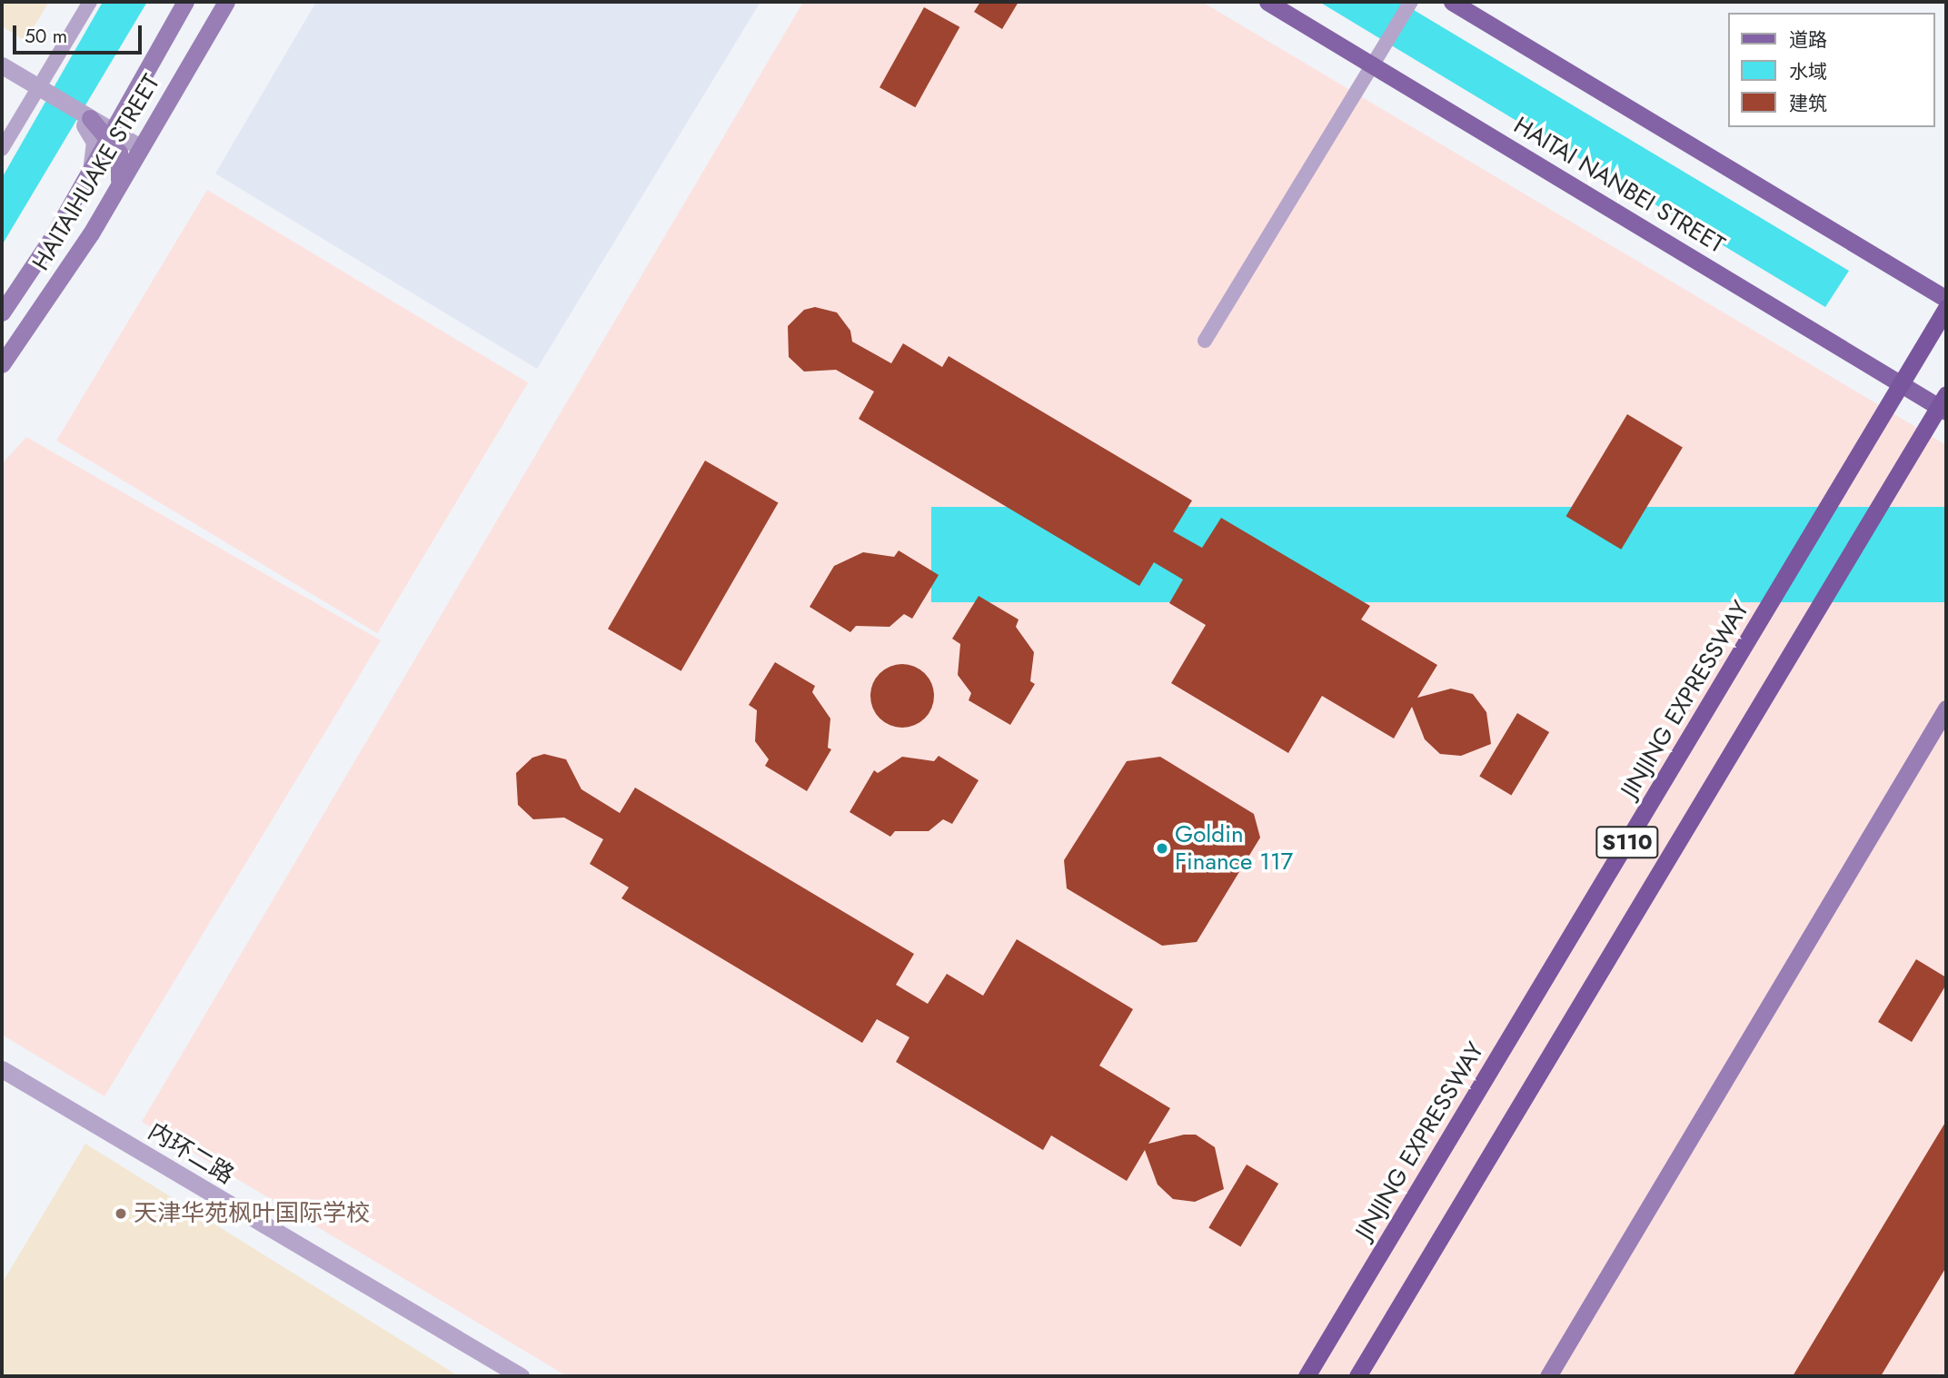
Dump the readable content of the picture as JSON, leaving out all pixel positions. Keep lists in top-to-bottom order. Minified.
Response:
{"streets":{"highway":["JINJING EXPRESSWAY","S110"],"main road":["HAITAIHUAKE STREET","HAITAI NANBEI STREET"],"street":["内环二路"]},"crossings":[["HAITAI NANBEI STREET","JINJING EXPRESSWAY"],["HAITAI NANBEI STREET","S110"]],"places":["Goldin Finance 117","天津华苑枫叶国际学校"],"legend":["道路","水域","建筑"],"scale_bar":"50 m"}
